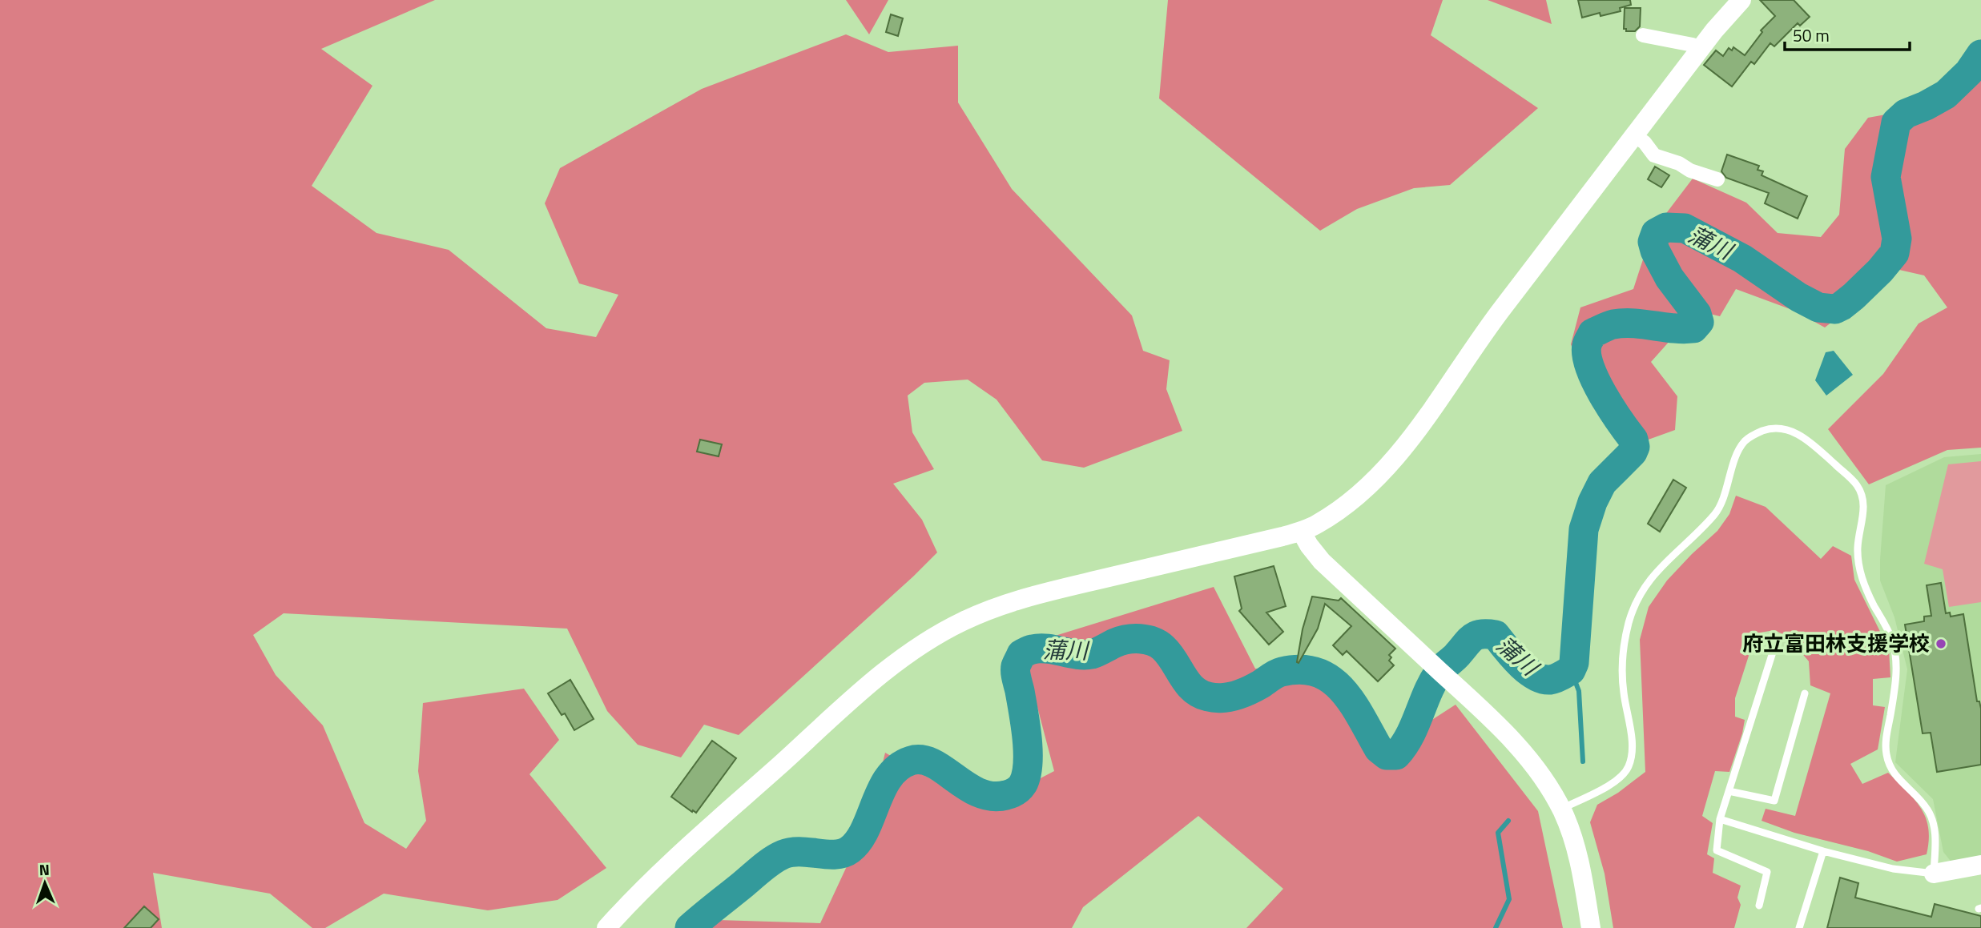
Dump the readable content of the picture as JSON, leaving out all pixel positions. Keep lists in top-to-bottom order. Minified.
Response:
{"water":["蒲川"],"places":["府立富田林支援学校"],"scale_bar":"50 m","north":"top"}
